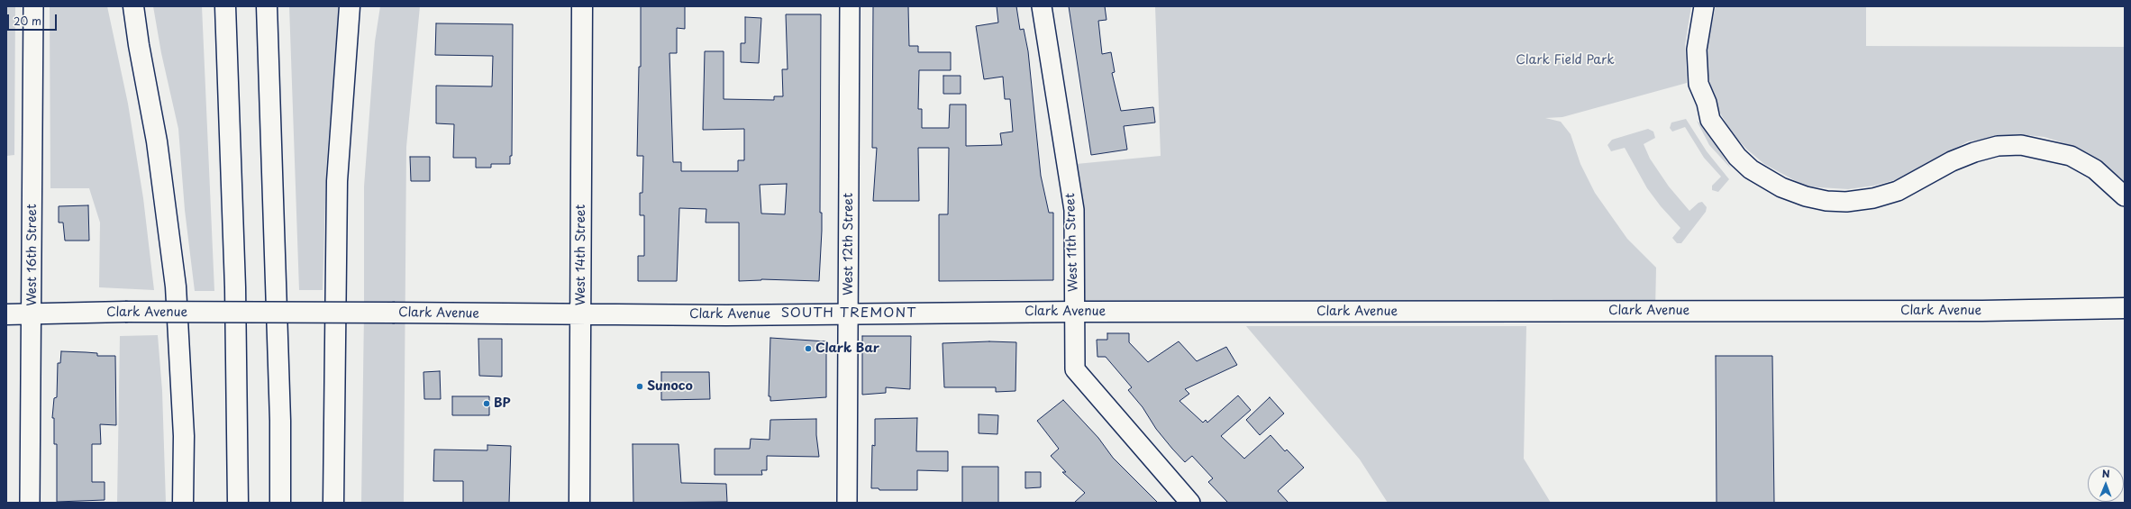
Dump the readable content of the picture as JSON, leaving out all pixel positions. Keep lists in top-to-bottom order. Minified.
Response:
{"streets":{"main road":["West 14th Street","Clark Avenue"],"street":["West 11th Street","West 12th Street","West 16th Street"]},"crossings":[["West 11th Street","Clark Avenue"],["West 12th Street","Clark Avenue"],["West 16th Street","Clark Avenue"],["West 14th Street","Clark Avenue"]],"districts":["SOUTH TREMONT"],"parks":["Clark Field Park"],"places":["Clark Bar","Sunoco","BP"],"scale_bar":"20 m","north":"top"}
